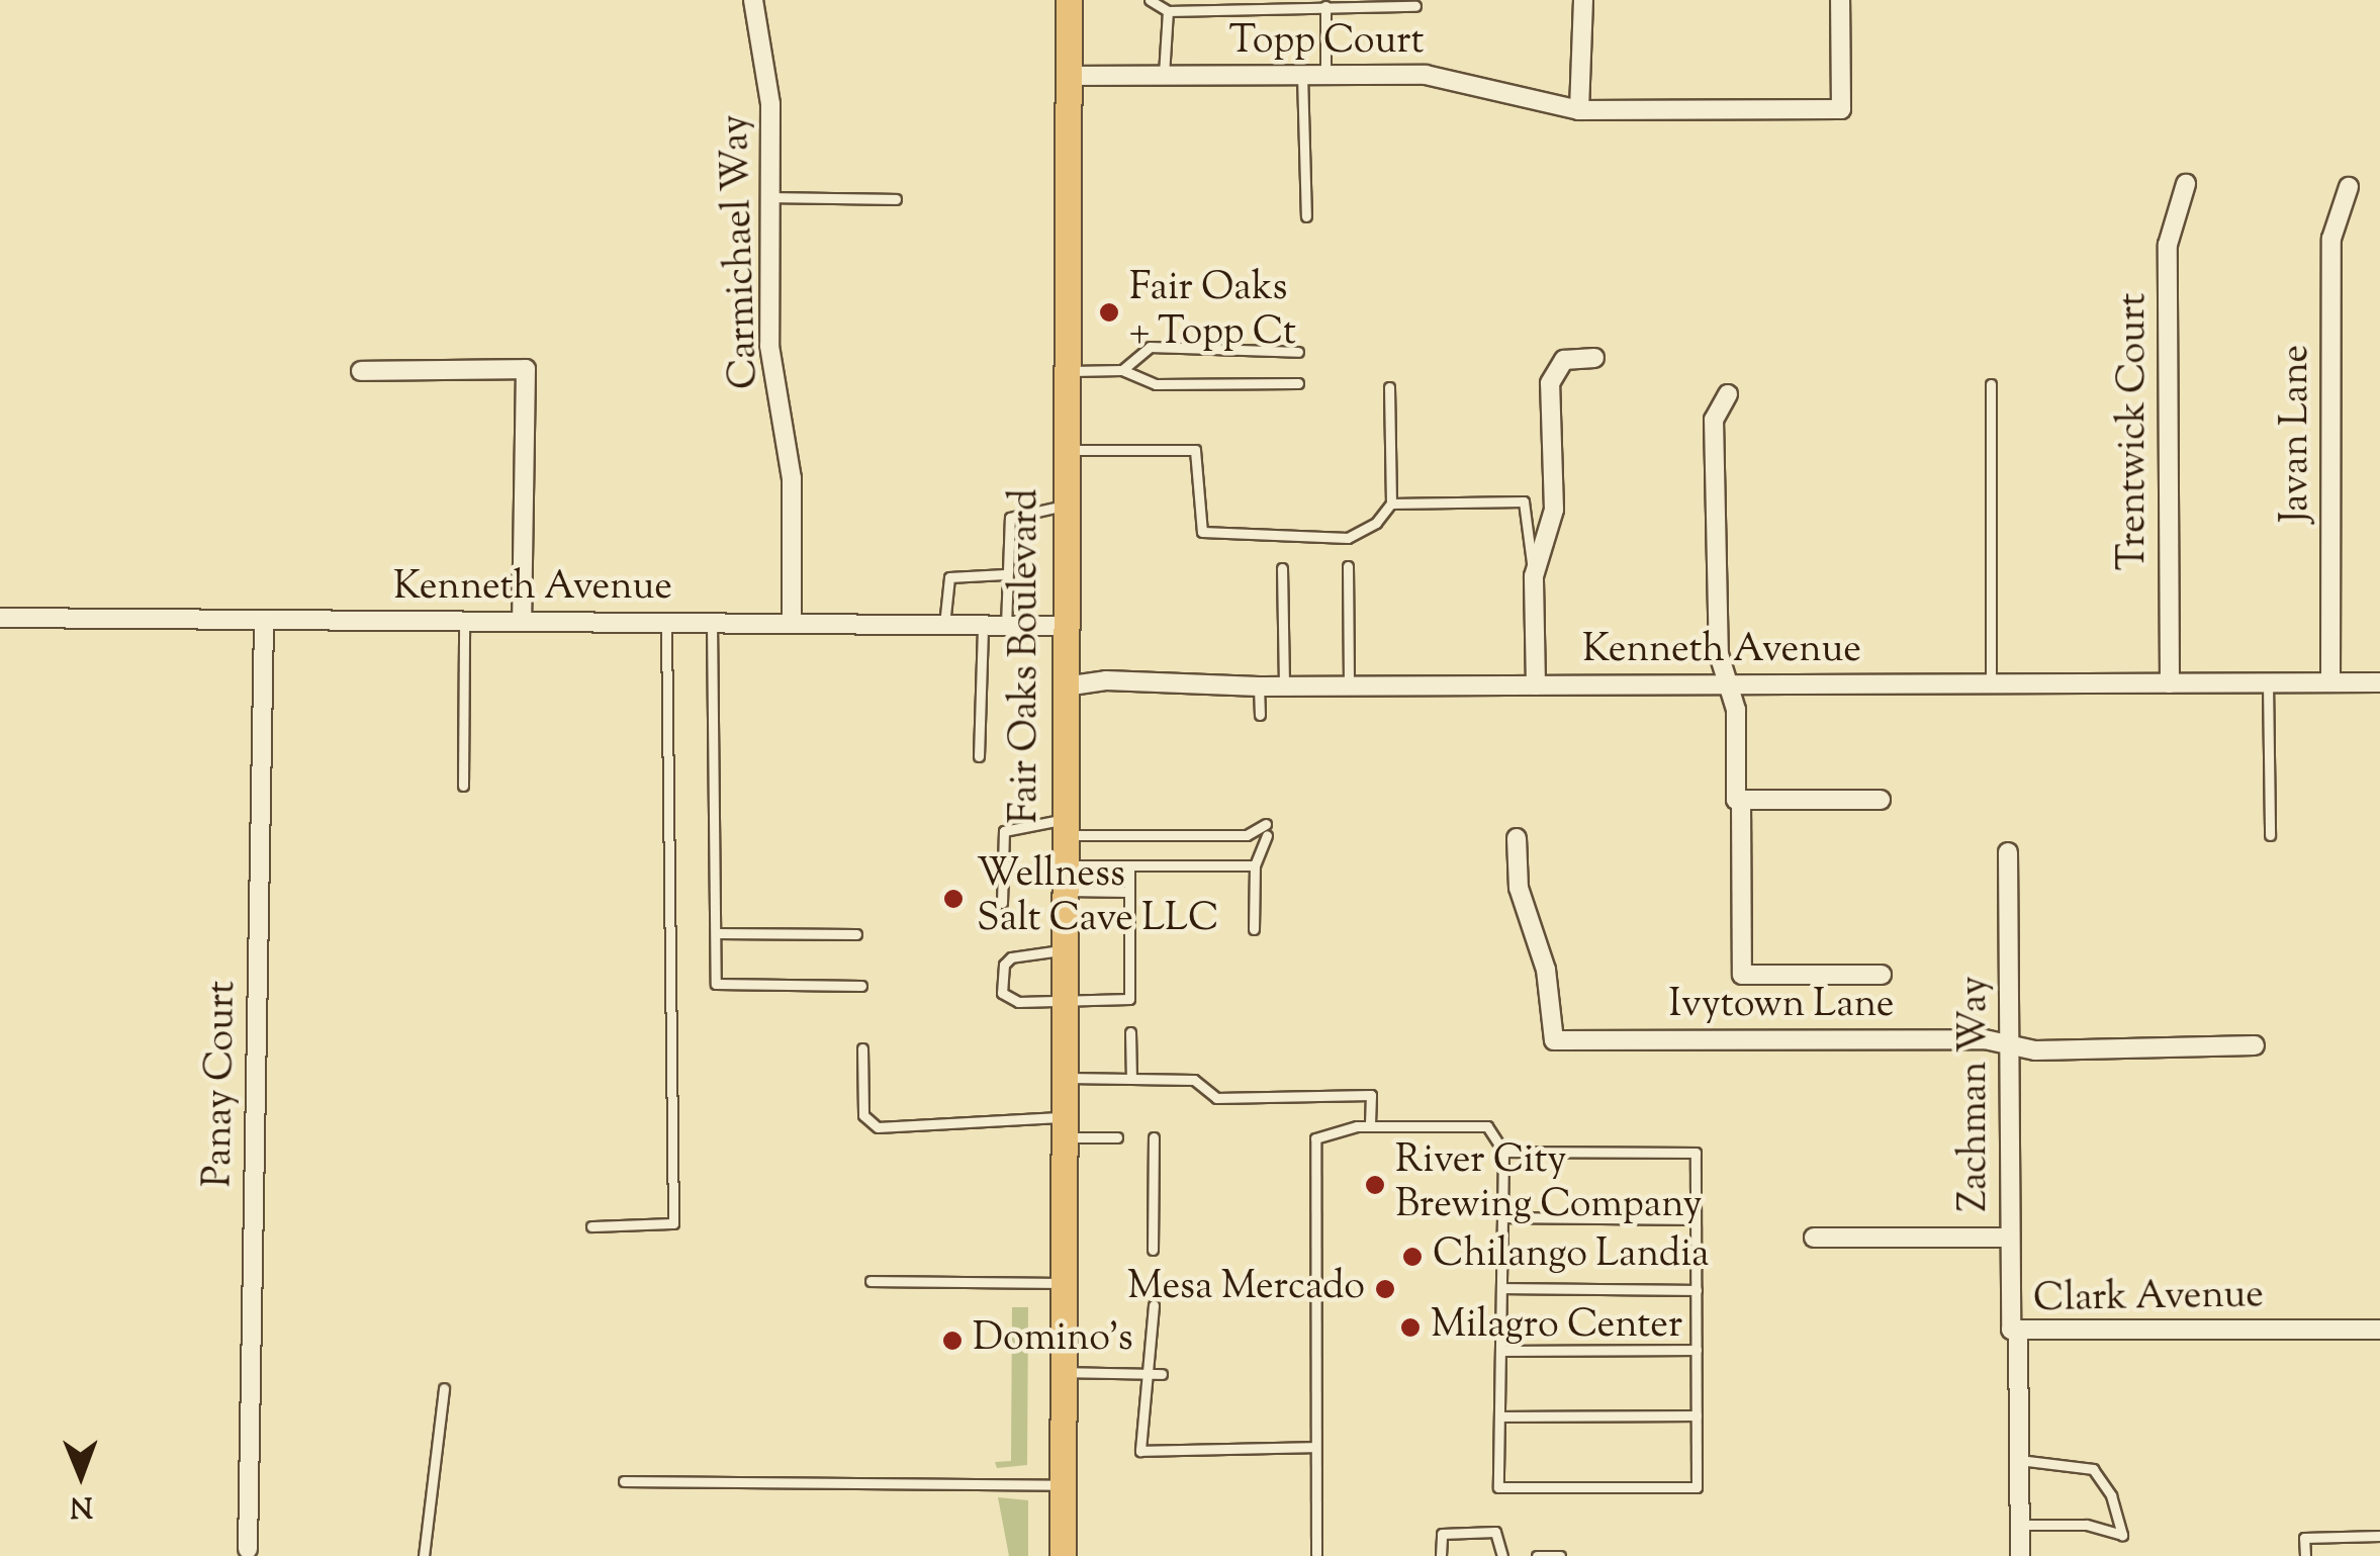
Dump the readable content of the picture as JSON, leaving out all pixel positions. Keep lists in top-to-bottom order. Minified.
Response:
{"streets":{"main road":["Fair Oaks Boulevard"],"street":["Topp Court","Carmichael Way","Trentwick Court","Javan Lane","Kenneth Avenue","Ivytown Lane","Panay Court","Zachman Way","Clark Avenue"]},"crossings":[["Topp Court","Fair Oaks Boulevard"],["Carmichael Way","Kenneth Avenue"],["Trentwick Court","Kenneth Avenue"],["Javan Lane","Kenneth Avenue"],["Kenneth Avenue","Fair Oaks Boulevard"],["Kenneth Avenue","Panay Court"],["Ivytown Lane","Zachman Way"],["Zachman Way","Clark Avenue"]],"places":["Fair Oaks + Topp Ct","Wellness Salt Cave LLC","River City Brewing Company","Chilango Landia","Mesa Mercado","Milagro Center","Domino's"],"north":"bottom"}
